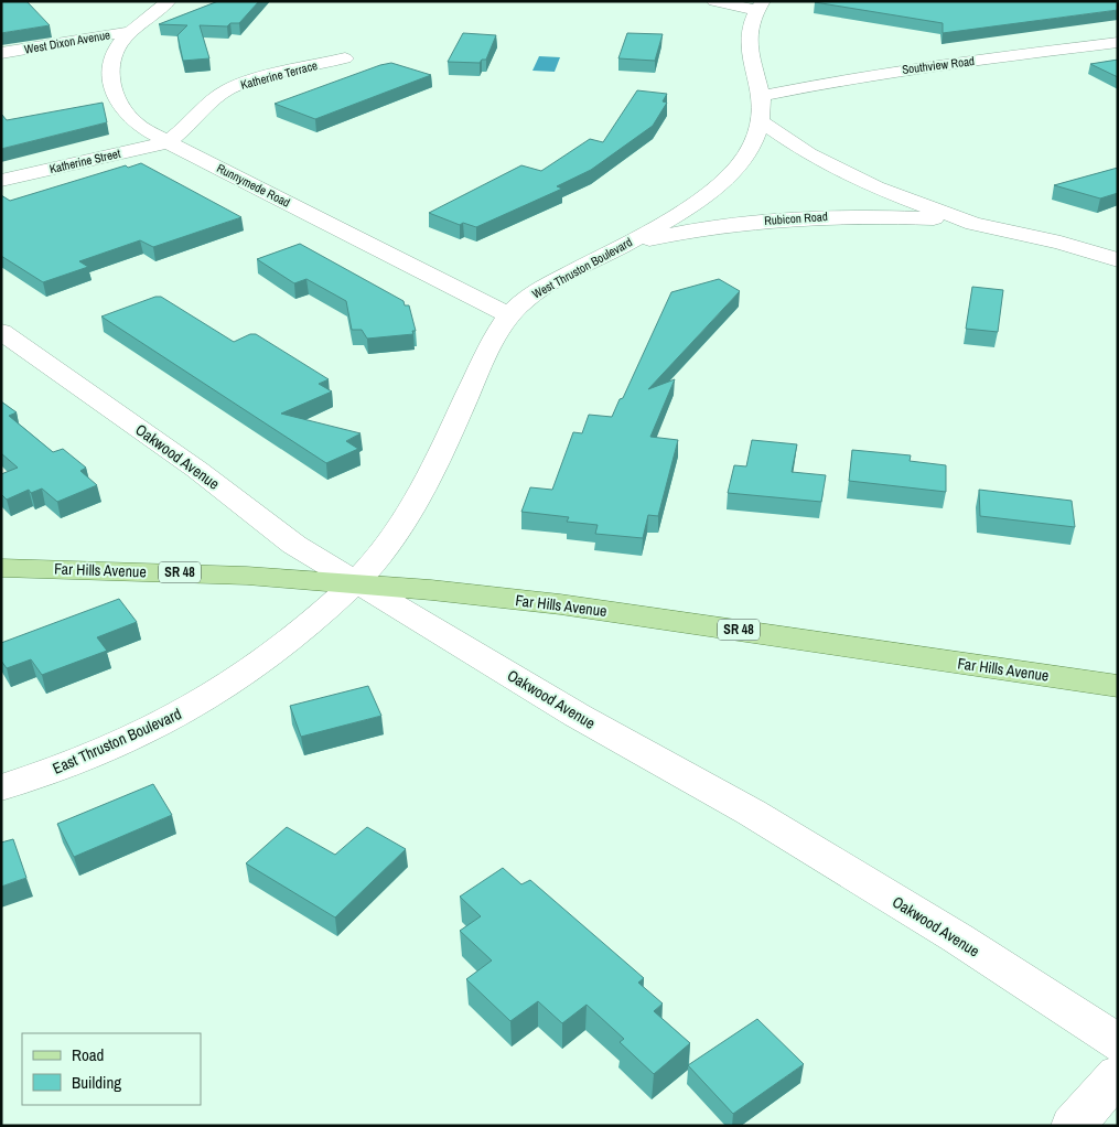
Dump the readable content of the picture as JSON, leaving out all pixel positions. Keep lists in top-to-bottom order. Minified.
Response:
{"streets":{"main road":["Far Hills Avenue","SR 48"],"street":["West Dixon Avenue","Southview Road","Katherine Terrace","Katherine Street","Runnymede Road","Rubicon Road","West Thruston Boulevard","Oakwood Avenue","East Thruston Boulevard"]},"crossings":[["West Dixon Avenue","Runnymede Road"],["Southview Road","West Thruston Boulevard"],["Katherine Terrace","Katherine Street"],["Katherine Terrace","Runnymede Road"],["Katherine Street","Runnymede Road"],["Runnymede Road","West Thruston Boulevard"],["Rubicon Road","West Thruston Boulevard"],["West Thruston Boulevard","Oakwood Avenue"],["West Thruston Boulevard","Far Hills Avenue"],["West Thruston Boulevard","East Thruston Boulevard"],["Oakwood Avenue","Far Hills Avenue"],["Oakwood Avenue","East Thruston Boulevard"],["Far Hills Avenue","East Thruston Boulevard"]],"legend":["Road","Building"]}
